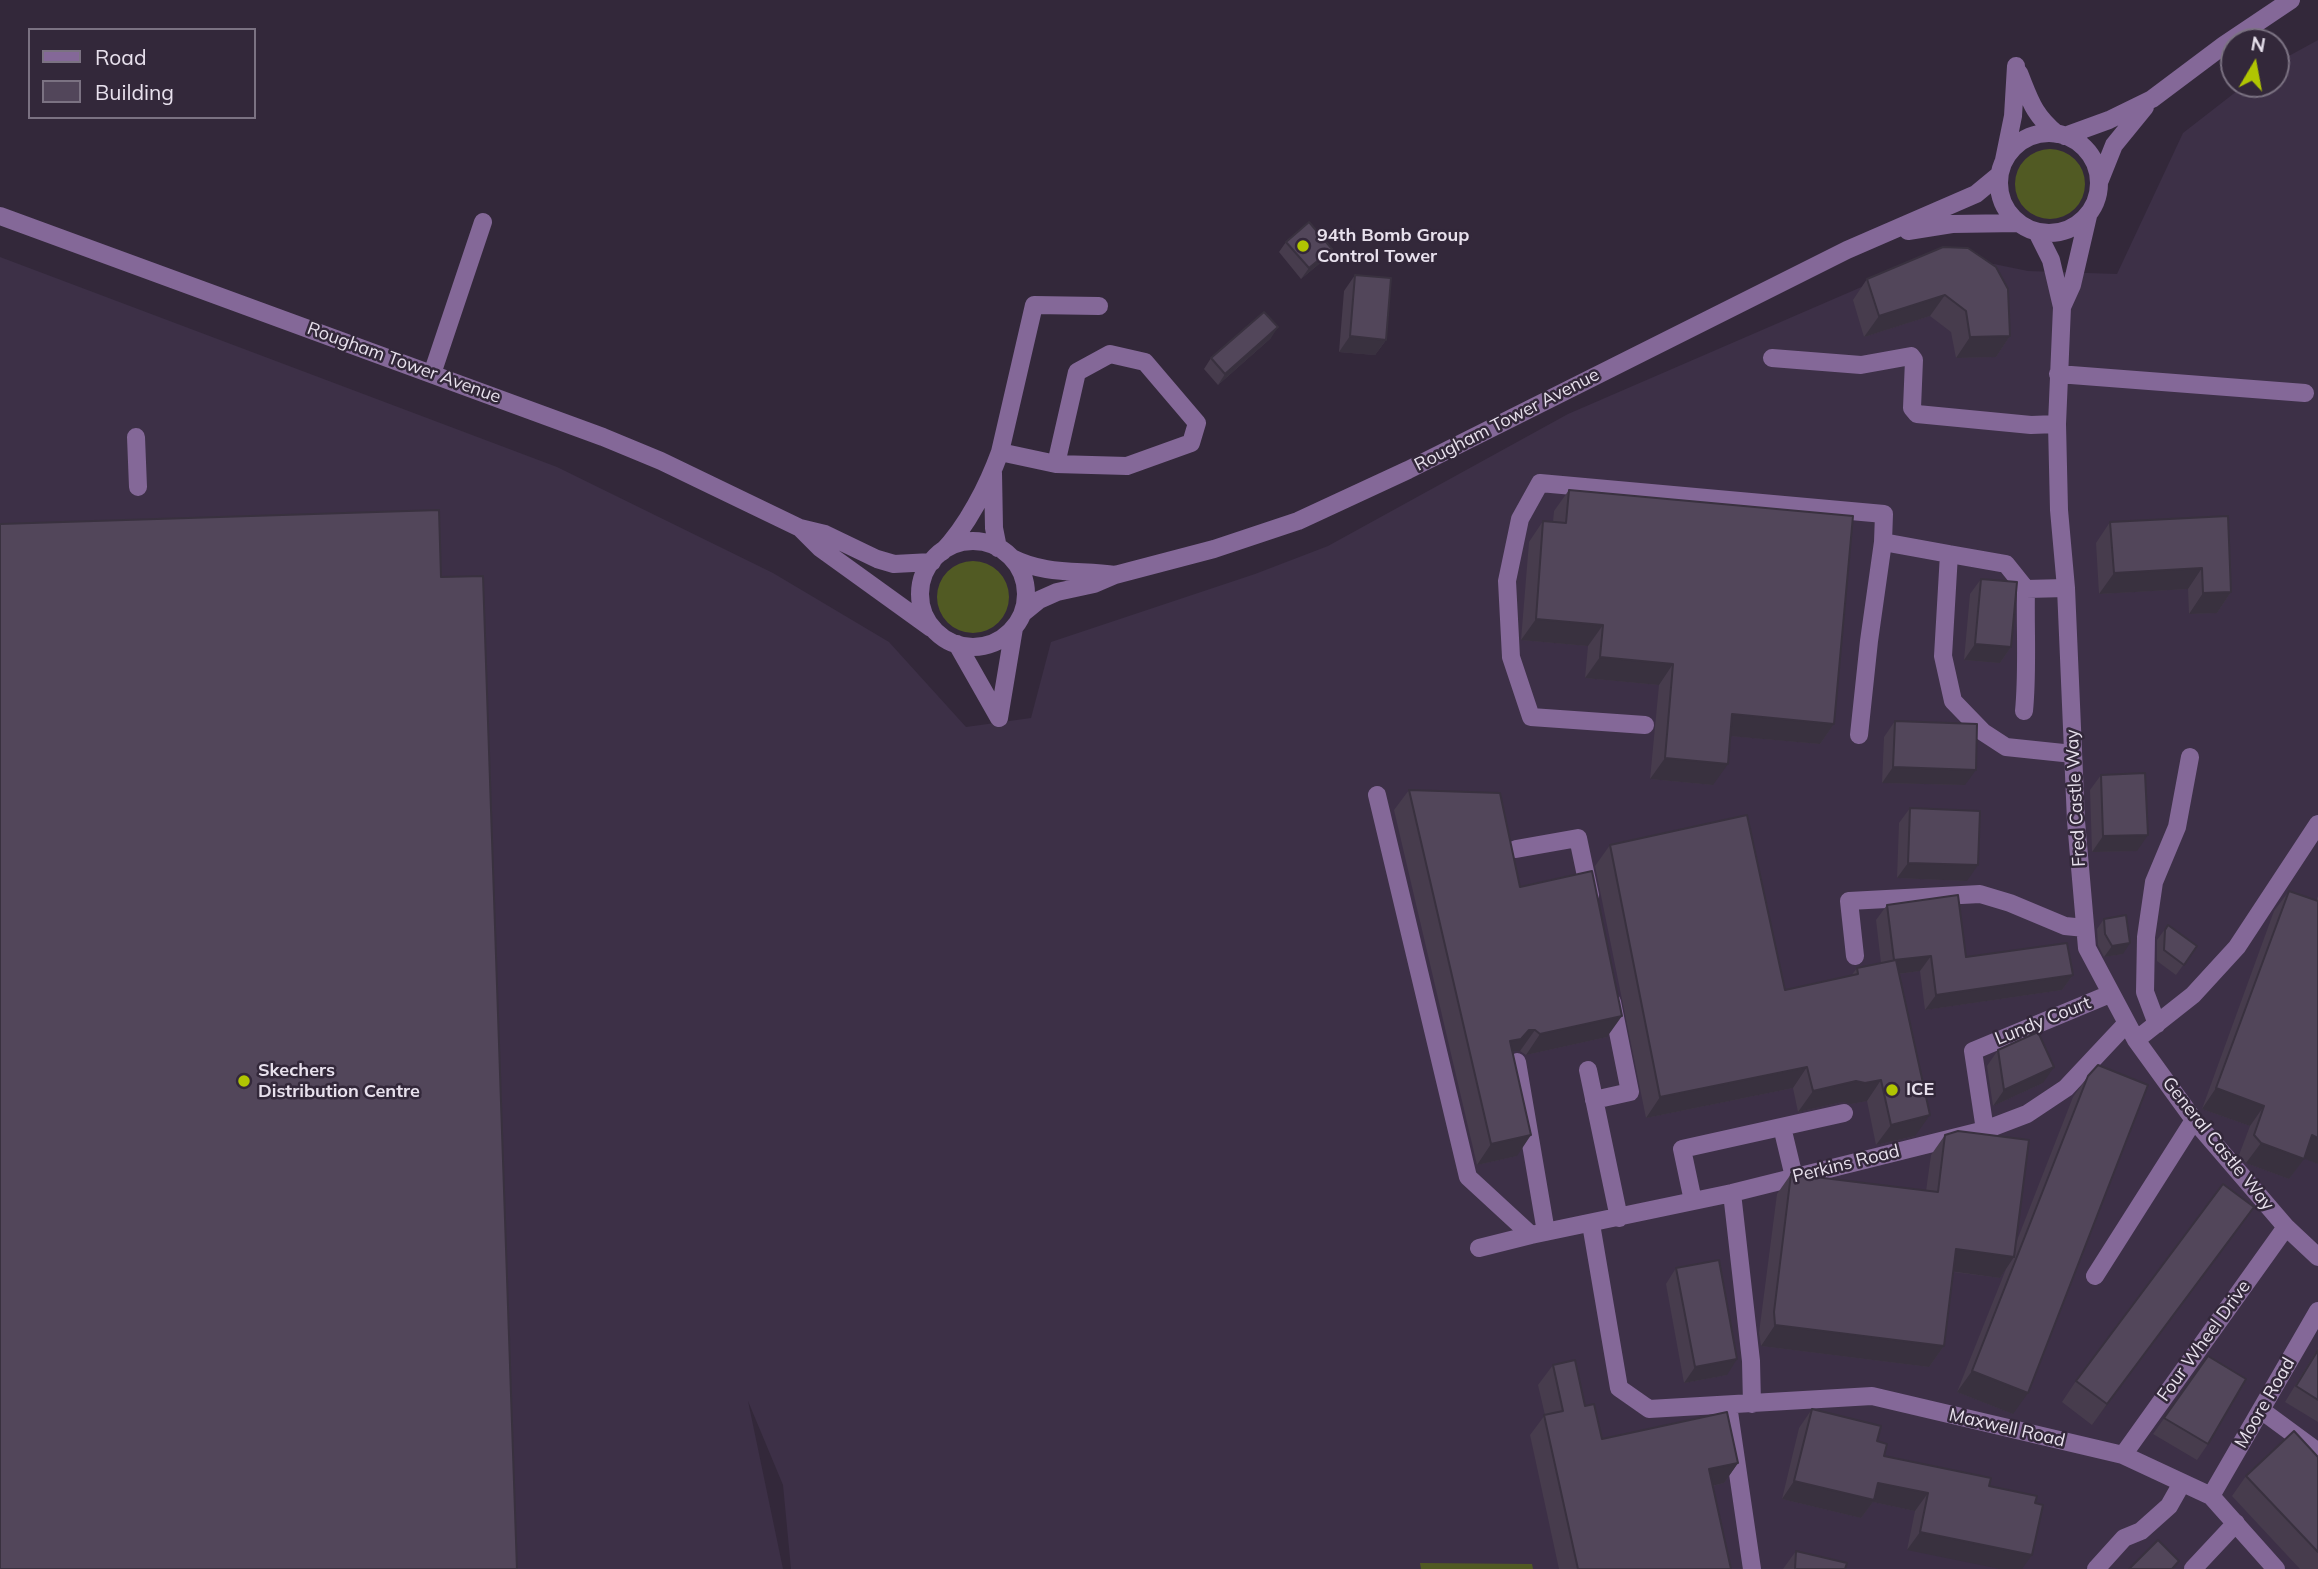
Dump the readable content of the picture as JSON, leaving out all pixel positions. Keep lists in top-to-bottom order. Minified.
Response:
{"streets":{"street":["Rougham Tower Avenue","Fred Castle Way","Lundy Court","General Castle Way","Perkins Road","Four Wheel Drive","Moore Road","Maxwell Road"]},"crossings":[["Fred Castle Way","Lundy Court"],["Fred Castle Way","General Castle Way"],["Fred Castle Way","Perkins Road"],["Lundy Court","Perkins Road"],["General Castle Way","Perkins Road"],["General Castle Way","Four Wheel Drive"],["Perkins Road","Maxwell Road"],["Four Wheel Drive","Maxwell Road"],["Moore Road","Maxwell Road"]],"places":["94th Bomb Group Control Tower","Skechers Distribution Centre","ICE"],"legend":["Road","Building"],"north":"top"}
